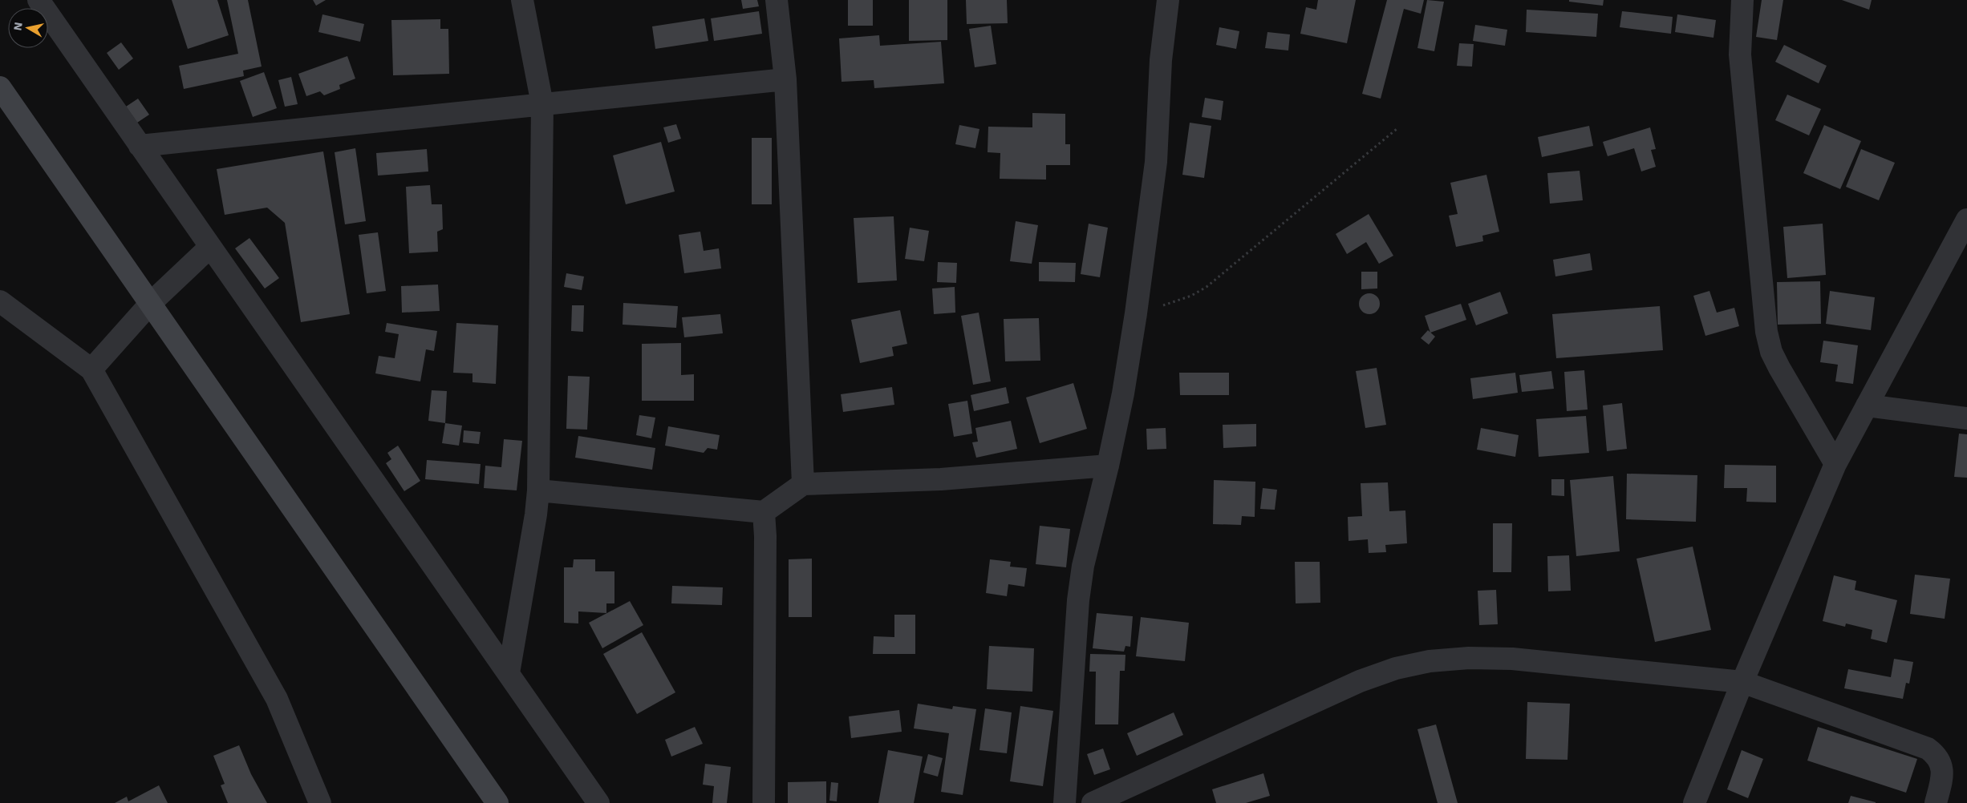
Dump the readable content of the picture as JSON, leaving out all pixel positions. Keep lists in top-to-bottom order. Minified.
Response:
{"north":"left"}
